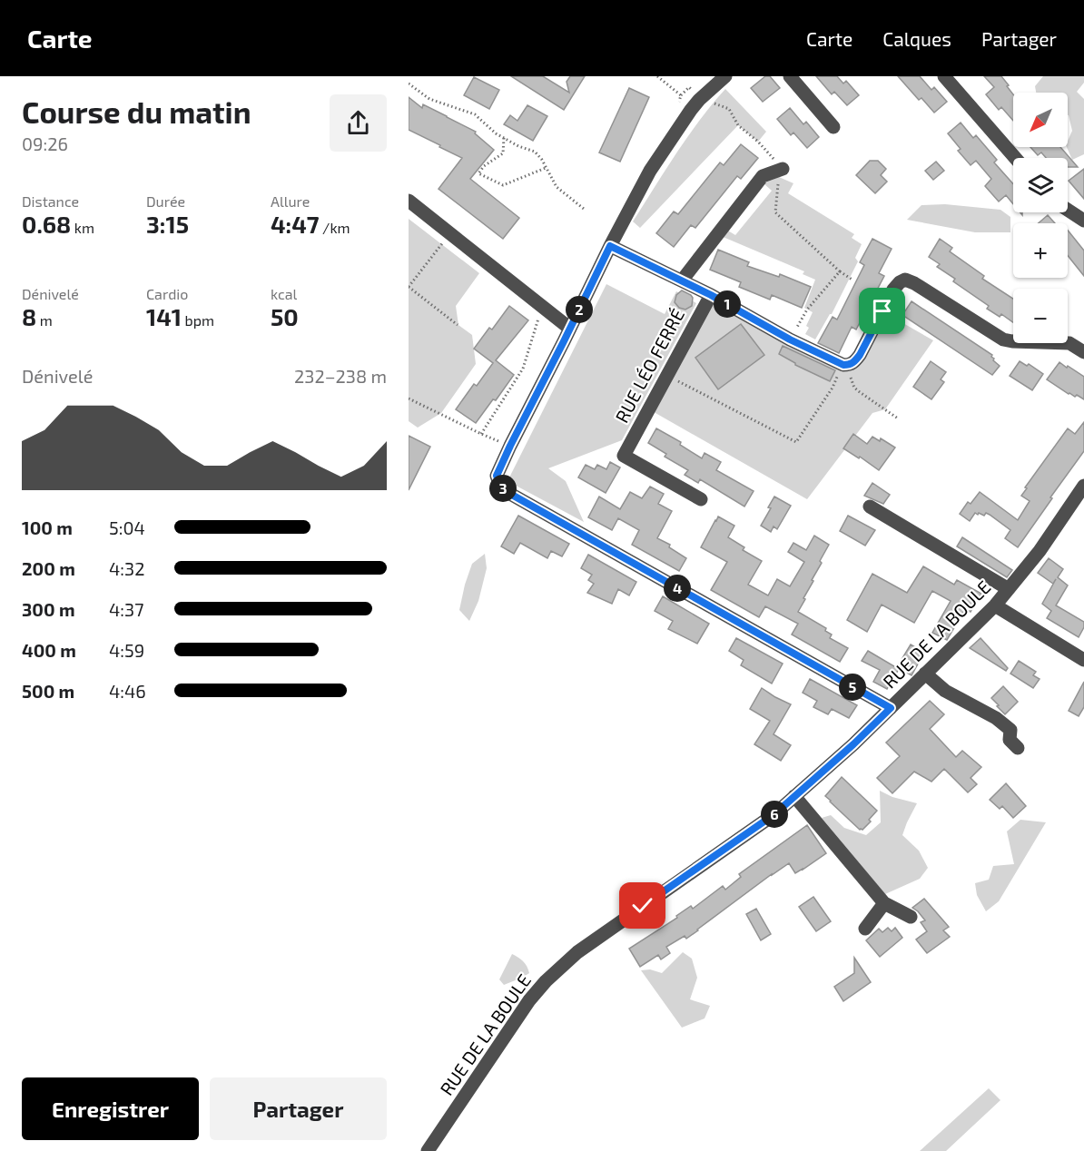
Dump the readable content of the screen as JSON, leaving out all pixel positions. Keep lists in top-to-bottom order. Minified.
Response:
{"streets":{"street":["RUE LÉO FERRÉ","RUE DE LA BOULE"]},"north":"bottom left","page":{"header":"Carte","nav":["Carte","Calques","Partager"],"heading":["Course du matin","09:26"],"map_buttons":["+","−"],"stats":[["Distance","0.68 km"],["Durée","3:15"],["Allure","4:47 /km"],["Dénivelé","8 m"],["Cardio","141 bpm"],["kcal","50"]],"pins":["1","2","3","4","5","6"],"chart":["Dénivelé","232–238 m"],"list":[{"name":"100 m","note":"5:04"},{"name":"200 m","note":"4:32"},{"name":"300 m","note":"4:37"},{"name":"400 m","note":"4:59"},{"name":"500 m","note":"4:46"}],"buttons":["Enregistrer","Partager"]}}
